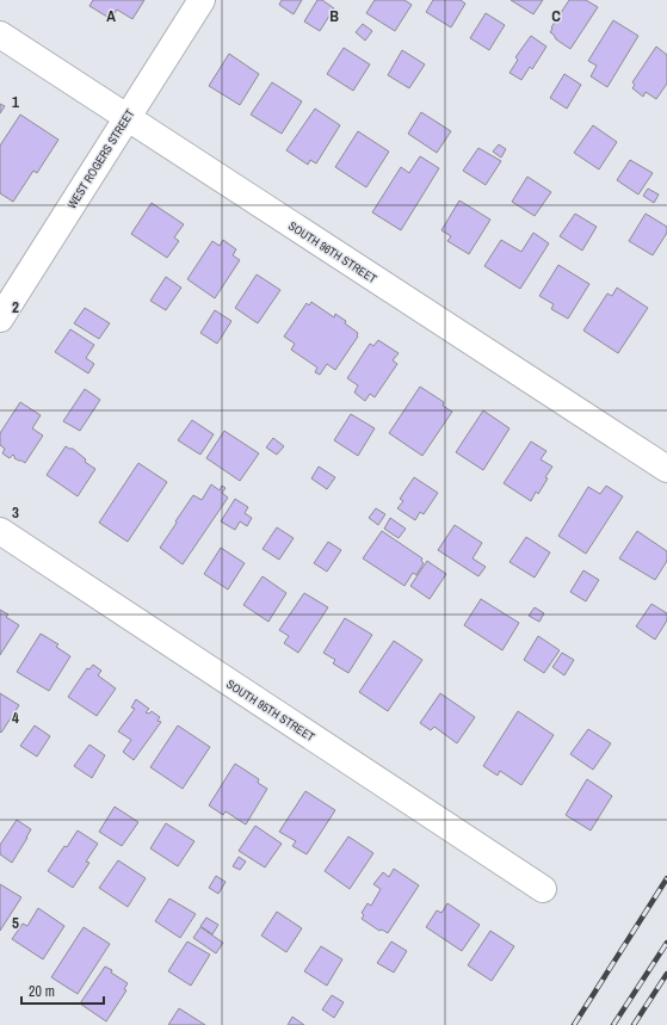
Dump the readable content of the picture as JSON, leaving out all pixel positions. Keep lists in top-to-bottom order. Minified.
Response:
{"streets":{"street":["WEST ROGERS STREET","SOUTH 96TH STREET","SOUTH 95TH STREET"]},"crossings":[["WEST ROGERS STREET","SOUTH 96TH STREET"]],"scale_bar":"20 m","grid":{"columns":["A","B","C"],"rows":["1","2","3","4","5"]}}
